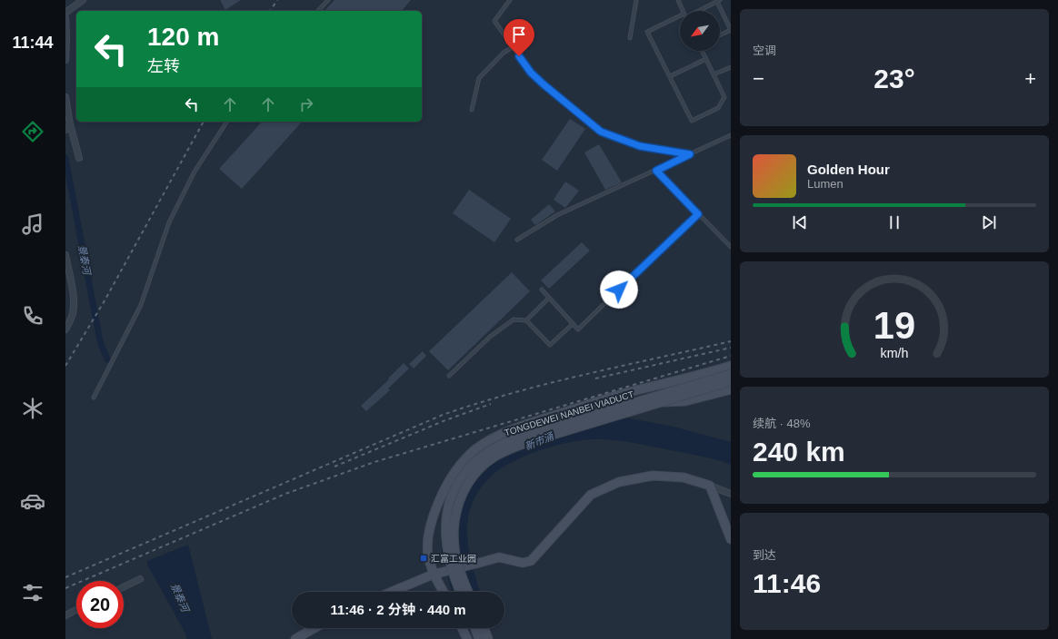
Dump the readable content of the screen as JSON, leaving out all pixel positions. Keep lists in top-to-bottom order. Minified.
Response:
{"streets":{"street":["TONGDEWEI NANBEI VIADUCT"]},"water":["景泰河","新市涌"],"places":{"transit":["汇富工业园"]},"north":"bottom left","page":{"tabs":"11:44","tile":["空调",["续航 · 48%","240 km"],["到达","11:46"]],"turn":["120 m","左转"],"heat":["−","23°","+"],"song":["Golden Hour","Lumen"],"limit":"20","trip":"11:46 · 2 分钟 · 440 m","gauge":["19","km/h"]}}
